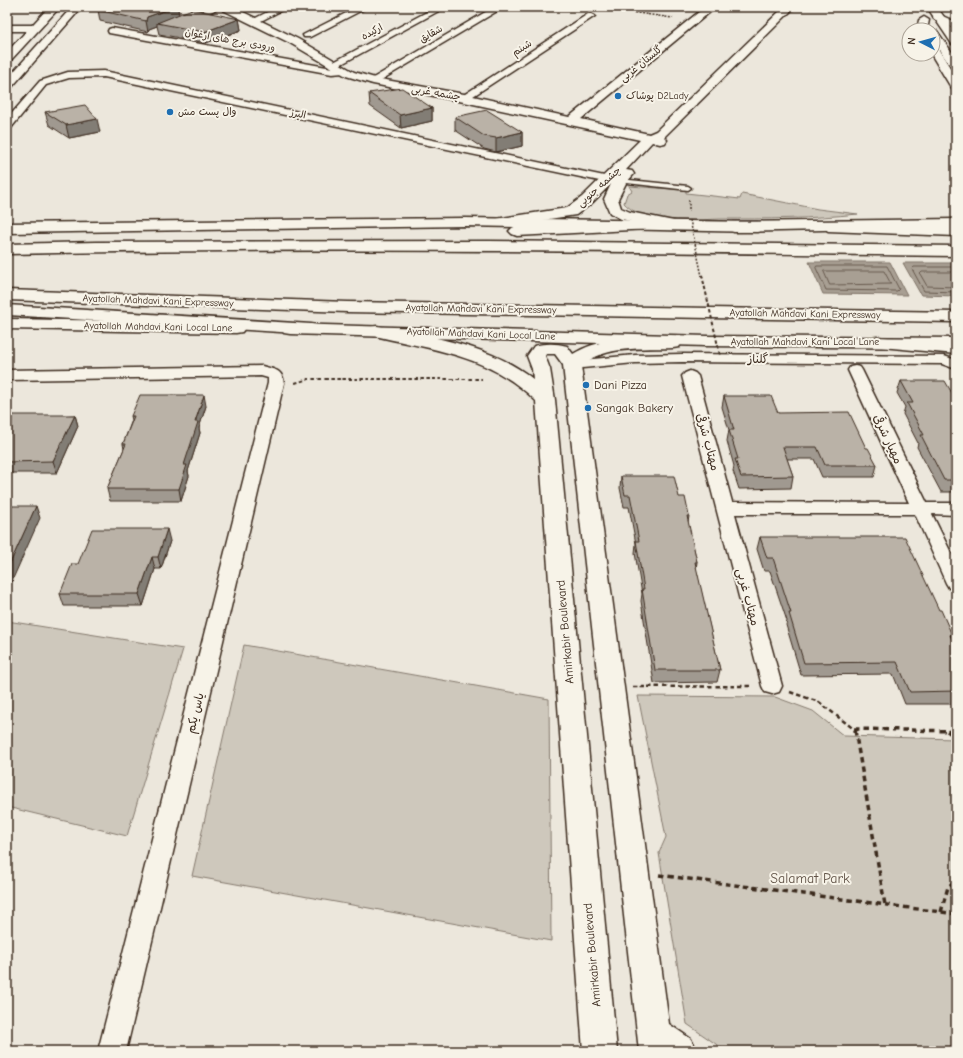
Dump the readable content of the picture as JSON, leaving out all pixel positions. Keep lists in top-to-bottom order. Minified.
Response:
{"streets":{"main road":["گلستان غربی","چشمه غربی","چشمه جنوبی","Ayatollah Mahdavi Kani Expressway","Ayatollah Mahdavi Kani Local Lane","Amirkabir Boulevard"],"street":["ارکیده","شقایق","ورودی برج های ارغوان","شبنم","البرز","گلناز","مهیار شرقی","مهتاب شرقی","مهتاب غربی","یاس یکم"]},"crossings":[["ارکیده","ورودی برج های ارغوان"],["ارکیده","چشمه غربی"],["شقایق","چشمه غربی"],["ورودی برج های ارغوان","چشمه غربی"],["شبنم","چشمه غربی"],["گلستان غربی","چشمه غربی"],["چشمه غربی","چشمه جنوبی"],["البرز","چشمه جنوبی"],["گلناز","Amirkabir Boulevard"],["مهتاب شرقی","مهتاب غربی"]],"parks":["Salamat Park"],"places":["پوشاک D2Lady","وال پست مش","Dani Pizza","Sangak Bakery"],"north":"left"}
